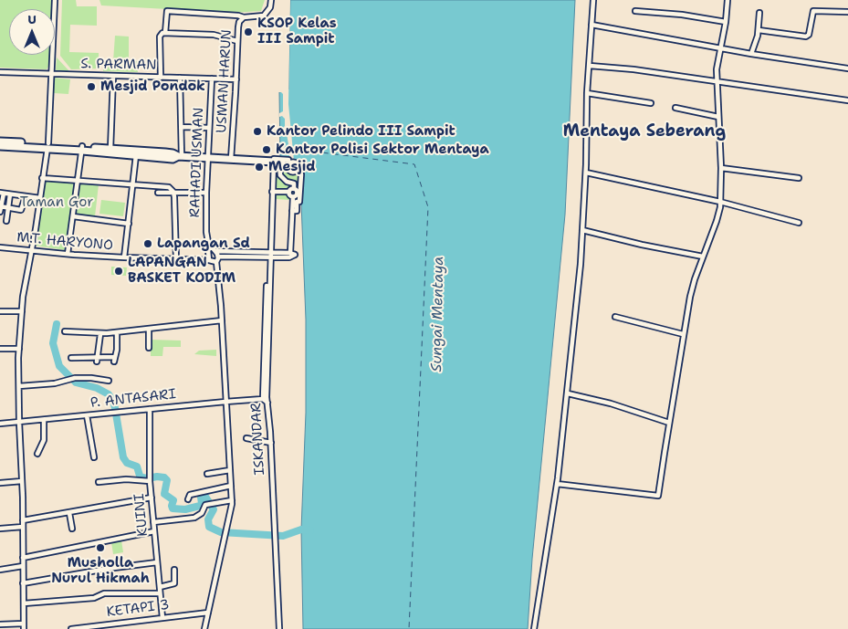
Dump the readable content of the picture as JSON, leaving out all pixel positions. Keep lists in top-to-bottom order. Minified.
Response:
{"streets":{"street":["S. PARMAN","USMAN HARUN","RAHADI USMAN","M.T. HARYONO","P. ANTASARI","ISKANDAR","KUINI","KETAPI 3"]},"crossings":[["S. PARMAN","USMAN HARUN"],["S. PARMAN","RAHADI USMAN"],["RAHADI USMAN","M.T. HARYONO"],["P. ANTASARI","ISKANDAR"],["P. ANTASARI","KUINI"],["KUINI","KETAPI 3"]],"districts":["Mentaya Seberang"],"water":["Sungai Mentaya"],"parks":["Taman Gor"],"places":["KSOP Kelas III Sampit","Mesjid Pondok","Kantor Pelindo III Sampit","Kantor Polisi Sektor Mentaya","Mesjid","Lapangan Sd","LAPANGAN BASKET KODIM","Musholla Nurul Hikmah"],"north":"top"}
